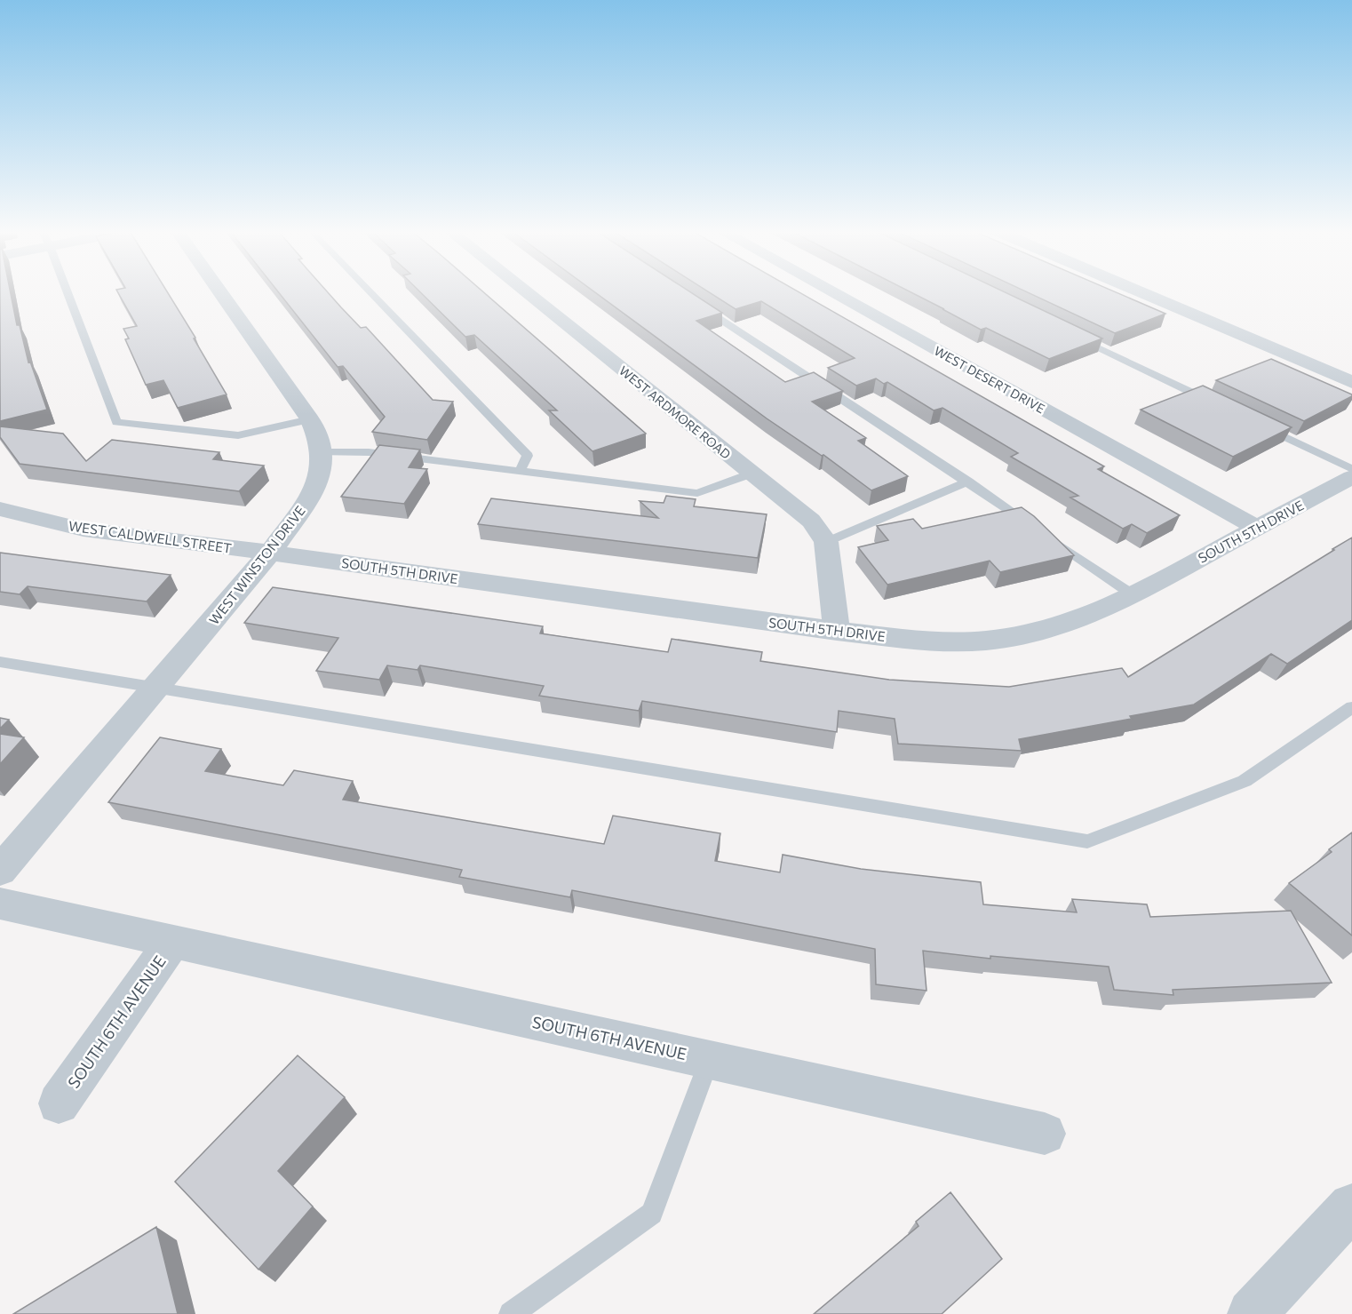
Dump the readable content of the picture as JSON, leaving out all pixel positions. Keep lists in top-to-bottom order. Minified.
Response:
{"streets":{"street":["WEST DESERT DRIVE","WEST ARDMORE ROAD","SOUTH 5TH DRIVE","WEST CALDWELL STREET","WEST WINSTON DRIVE","SOUTH 6TH AVENUE"]},"crossings":[["WEST DESERT DRIVE","SOUTH 5TH DRIVE"],["WEST ARDMORE ROAD","SOUTH 5TH DRIVE"],["SOUTH 5TH DRIVE","WEST CALDWELL STREET"],["SOUTH 5TH DRIVE","WEST WINSTON DRIVE"],["WEST CALDWELL STREET","WEST WINSTON DRIVE"]]}
